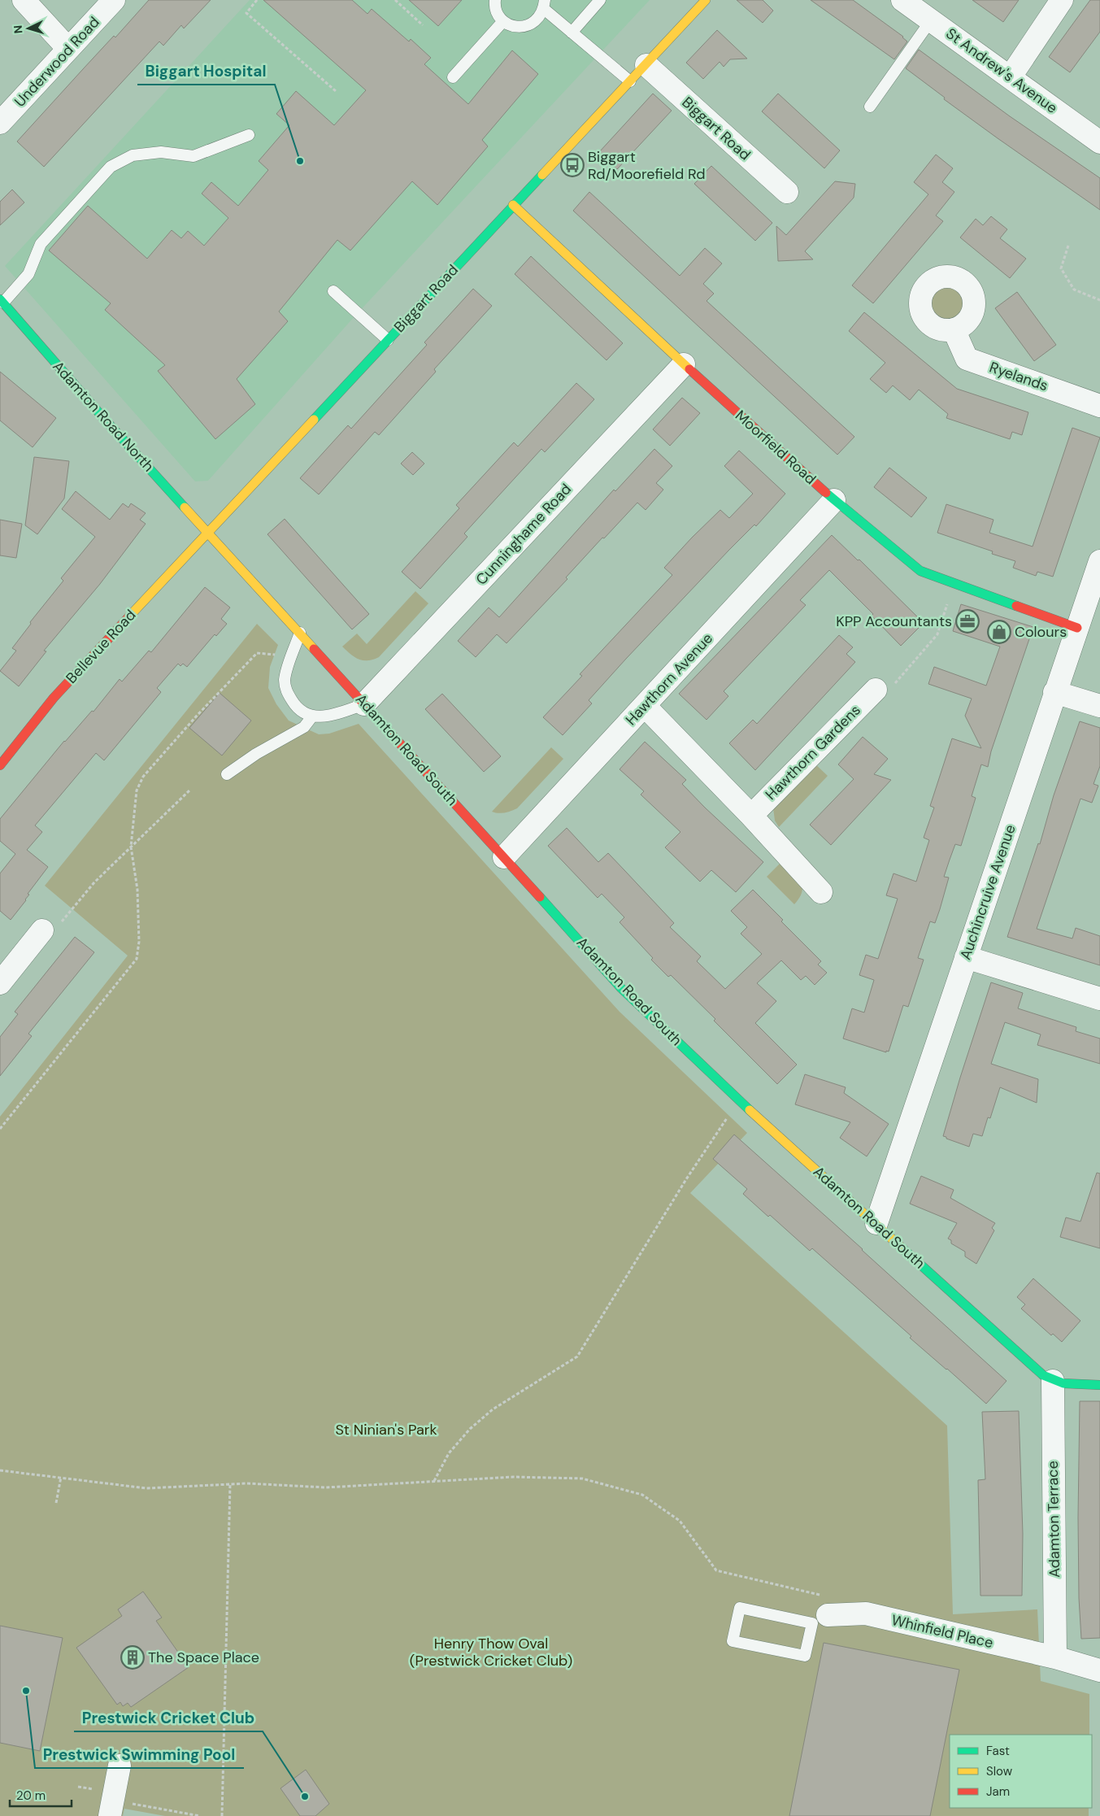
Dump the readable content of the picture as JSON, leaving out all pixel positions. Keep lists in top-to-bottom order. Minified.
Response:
{"streets":{"street":["Underwood Road","St Andrew's Avenue","Biggart Road","Ryelands","Adamton Road North","Moorfield Road","Cunninghame Road","Bellevue Road","Hawthorn Avenue","Adamton Road South","Hawthorn Gardens","Auchincruive Avenue","Adamton Terrace","Whinfield Place"]},"crossings":[["Biggart Road","Adamton Road North"],["Biggart Road","Moorfield Road"],["Biggart Road","Bellevue Road"],["Biggart Road","Adamton Road South"],["Adamton Road North","Bellevue Road"],["Adamton Road North","Adamton Road South"],["Moorfield Road","Cunninghame Road"],["Moorfield Road","Hawthorn Avenue"],["Moorfield Road","Auchincruive Avenue"],["Cunninghame Road","Adamton Road South"],["Bellevue Road","Adamton Road South"],["Hawthorn Avenue","Adamton Road South"],["Adamton Road South","Auchincruive Avenue"],["Adamton Road South","Adamton Terrace"],["Adamton Terrace","Whinfield Place"]],"parks":["St Ninian's Park","Henry Thow Oval (Prestwick Cricket Club)"],"places":{"other":["Biggart Hospital","Prestwick Swimming Pool","Prestwick Cricket Club"],"bus stop":["Biggart Rd/Moorefield Rd"],"office":["KPP Accountants"],"shop":["Colours"],"building":["The Space Place"]},"legend":["Fast","Slow","Jam"],"scale_bar":"20 m","north":"left"}
